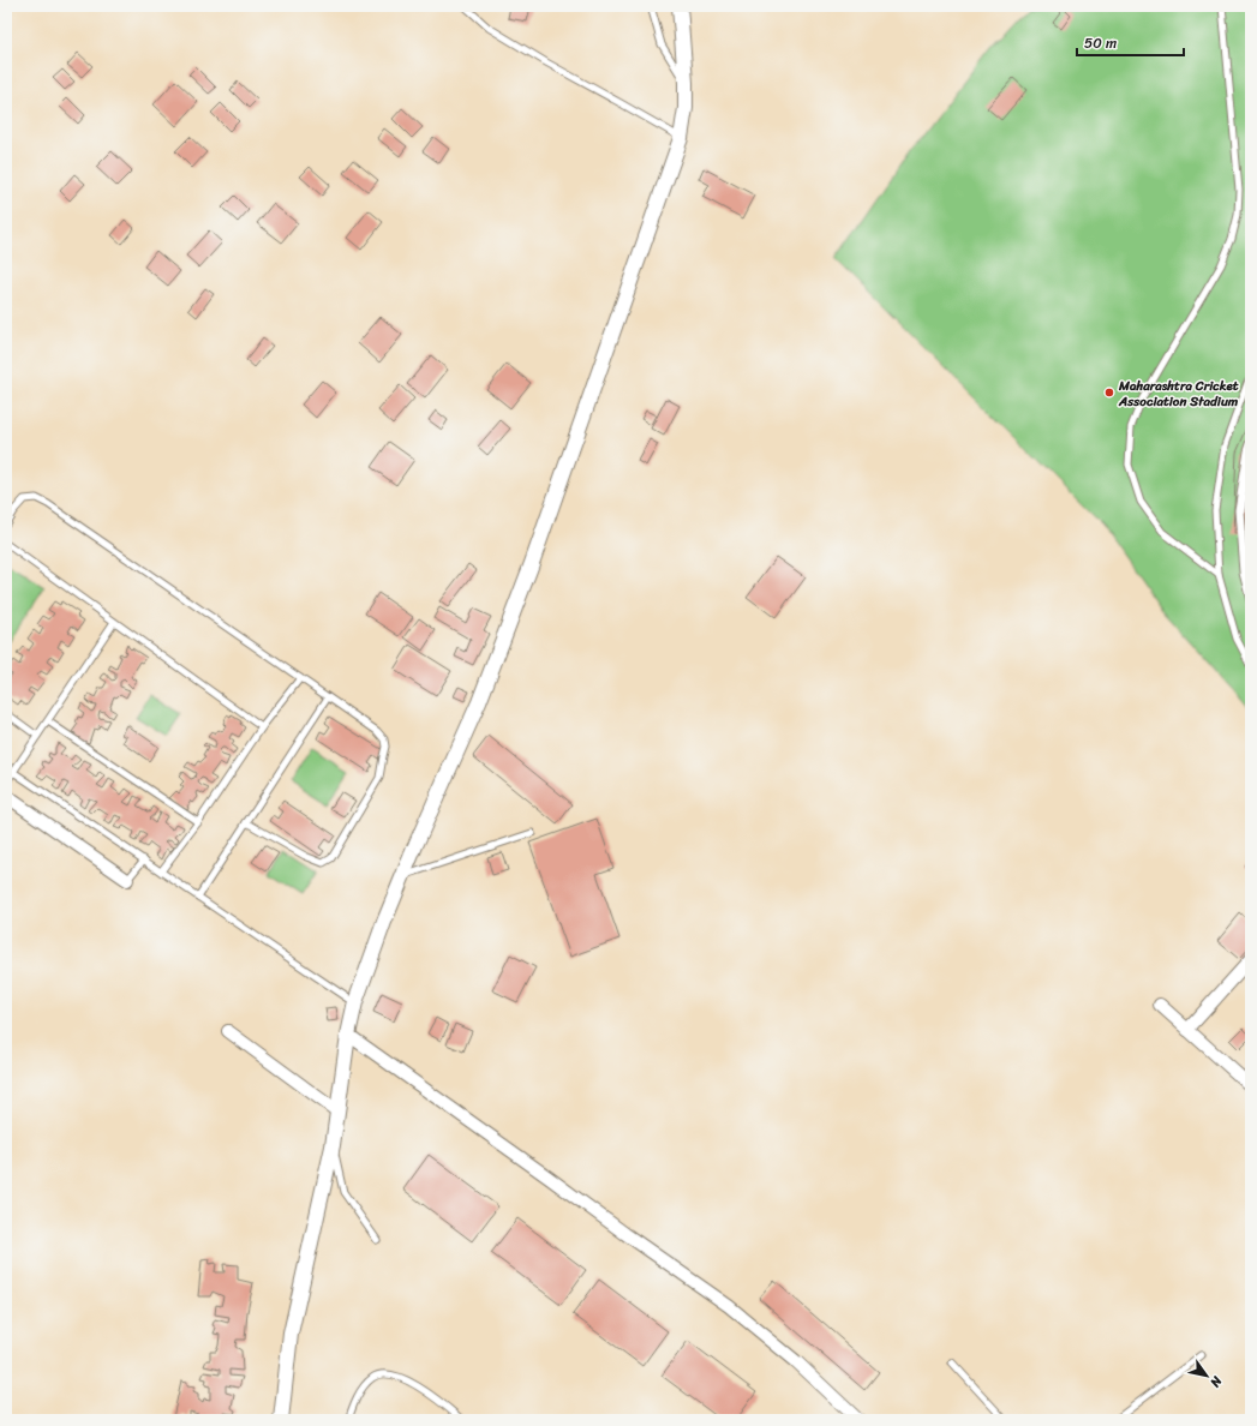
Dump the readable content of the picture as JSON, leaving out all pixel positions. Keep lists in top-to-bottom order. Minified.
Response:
{"places":["Maharashtra Cricket Association Stadium"],"scale_bar":"50 m","north":"bottom right"}
